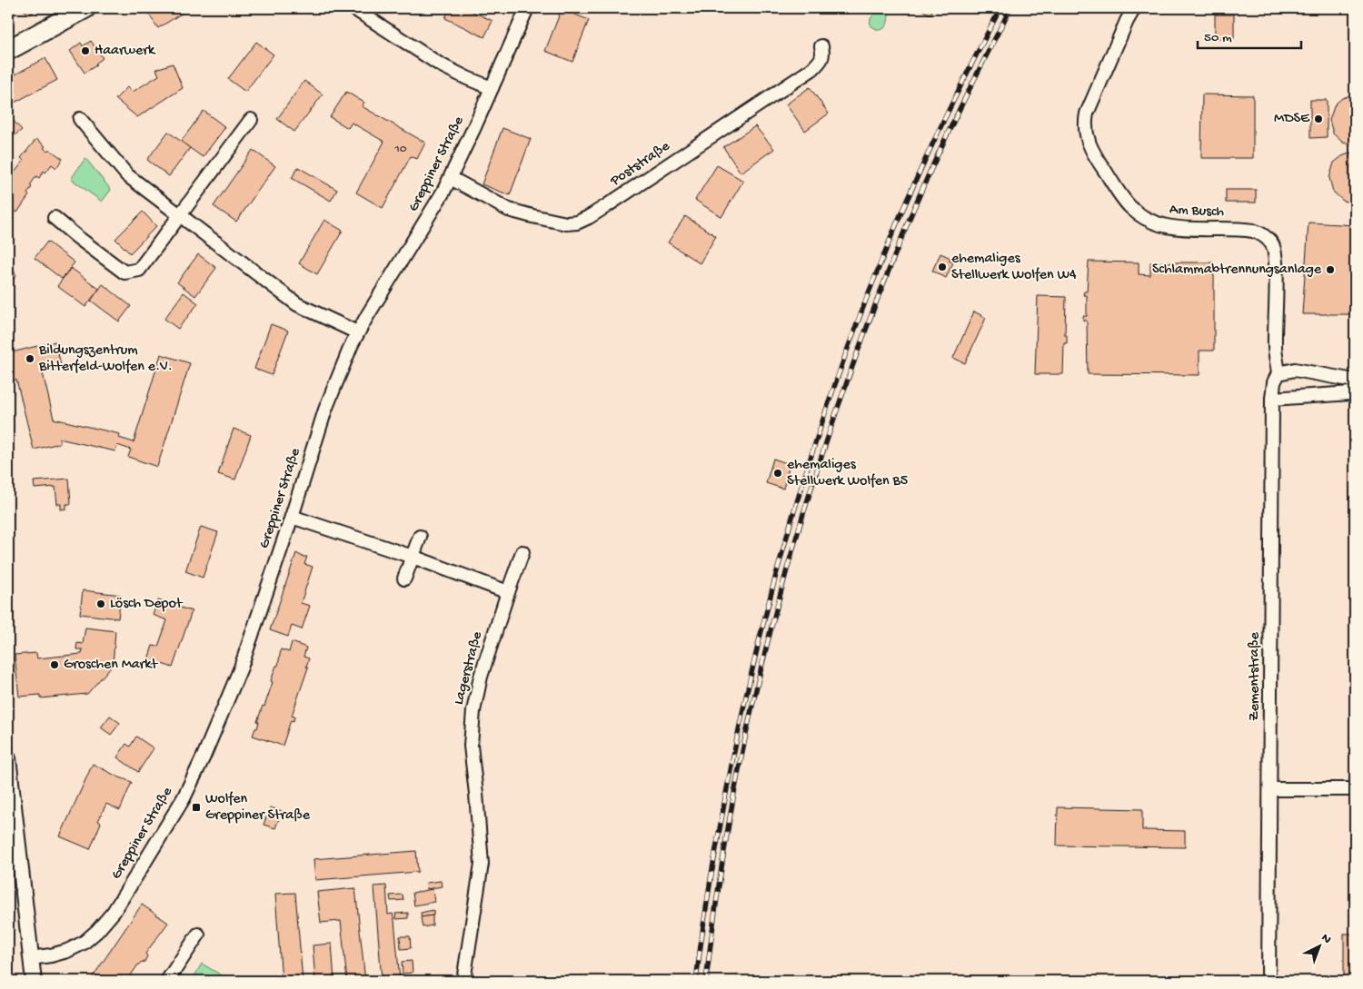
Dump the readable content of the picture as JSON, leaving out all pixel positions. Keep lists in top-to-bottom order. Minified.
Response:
{"streets":{"street":["Greppiner Straße","Poststraße","Am Busch","Lagerstraße","Zementstraße"]},"crossings":[["Greppiner Straße","Poststraße"],["Am Busch","Zementstraße"]],"places":{"other":["Haarwerk","MDSE","ehemaliges Stellwerk Wolfen W4","Schlammabtrennungsanlage","Bildungszentrum Bitterfeld-Wolfen e.V.","ehemaliges Stellwerk Wolfen B5","Lösch Depot","Groschen Markt"],"transit":["Wolfen Greppiner Straße"]},"house_numbers":["10"],"scale_bar":"50 m","north":"top right"}
